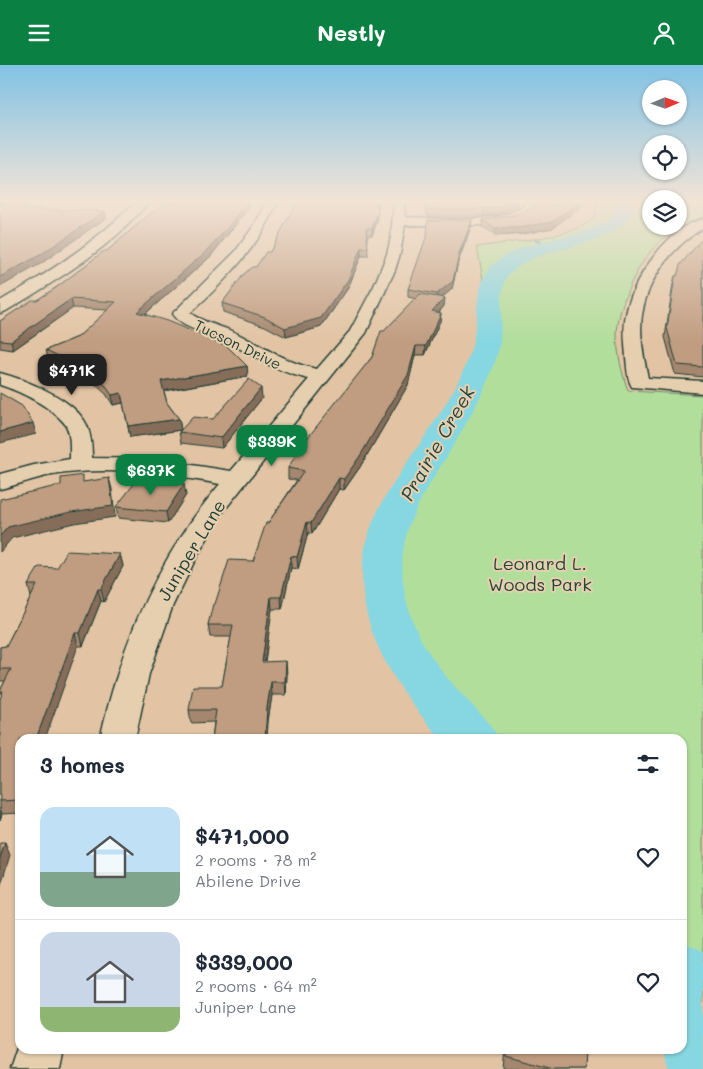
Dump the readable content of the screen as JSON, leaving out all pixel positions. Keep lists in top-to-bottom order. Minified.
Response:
{"streets":{"street":["Tucson Drive","Juniper Lane"]},"crossings":[["Tucson Drive","Juniper Lane"]],"water":["Prairie Creek"],"parks":["Leonard L. Woods Park"],"north":"right","page":{"header":"Nestly","price":["$471K","$339K","$637K"],"heading":"3 homes","list":[{"name":"$471,000","note":"2 rooms · 78 m² · Abilene Drive"},{"name":"$339,000","note":"2 rooms · 64 m² · Juniper Lane"}]}}
